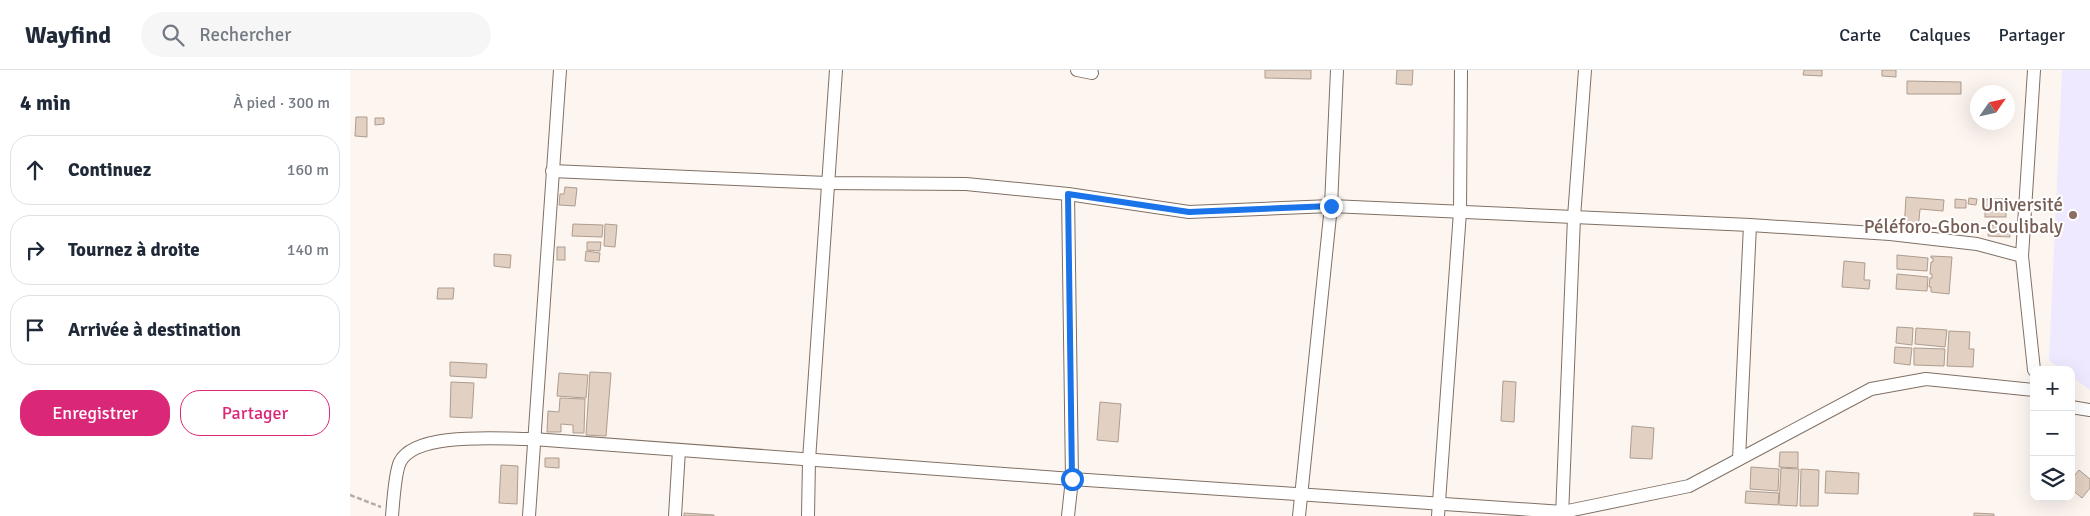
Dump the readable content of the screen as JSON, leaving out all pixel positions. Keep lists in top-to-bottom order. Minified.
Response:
{"places":["Université Péléforo-Gbon-Coulibaly"],"north":"top right","page":{"header":"Wayfind","search":"Rechercher","nav":["Carte","Calques","Partager"],"heading":["4 min","À pied · 300 m"],"list":[["Continuez","160 m"],["Tournez à droite","140 m"],"Arrivée à destination"],"map_buttons":["+","−"],"buttons":["Enregistrer","Partager"]}}
